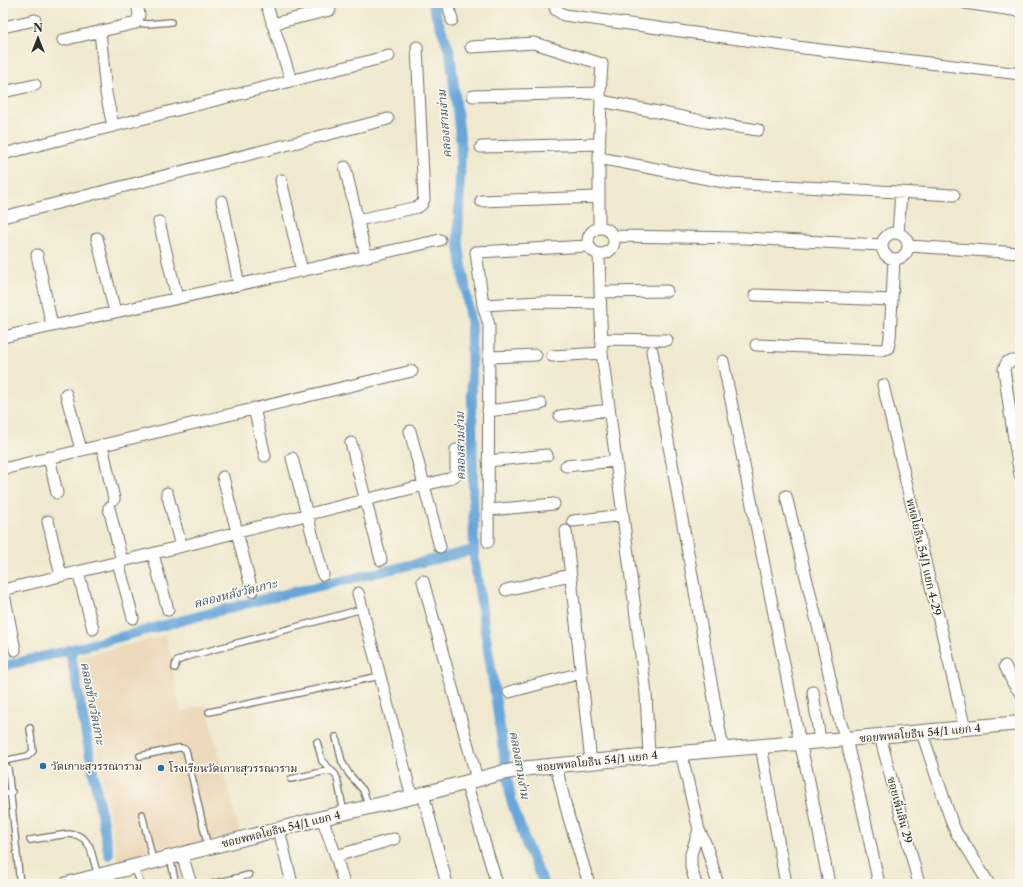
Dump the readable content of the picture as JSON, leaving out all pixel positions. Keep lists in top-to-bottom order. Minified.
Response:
{"streets":{"street":["พหลโยธิน 54/1 แยก 4-29","ซอยพหลโยธิน 54/1 แยก 4","ซอยเพิ่มสิน 29"]},"crossings":[["พหลโยธิน 54/1 แยก 4-29","ซอยพหลโยธิน 54/1 แยก 4"],["ซอยพหลโยธิน 54/1 แยก 4","ซอยเพิ่มสิน 29"]],"water":["คลองสามง่าม","คลองหลังวัดเกาะ","คลองข้างวัดเกาะ"],"places":["วัดเกาะสุวรรณาราม","โรงเรียนวัดเกาะสุวรรณาราม"],"north":"top"}
